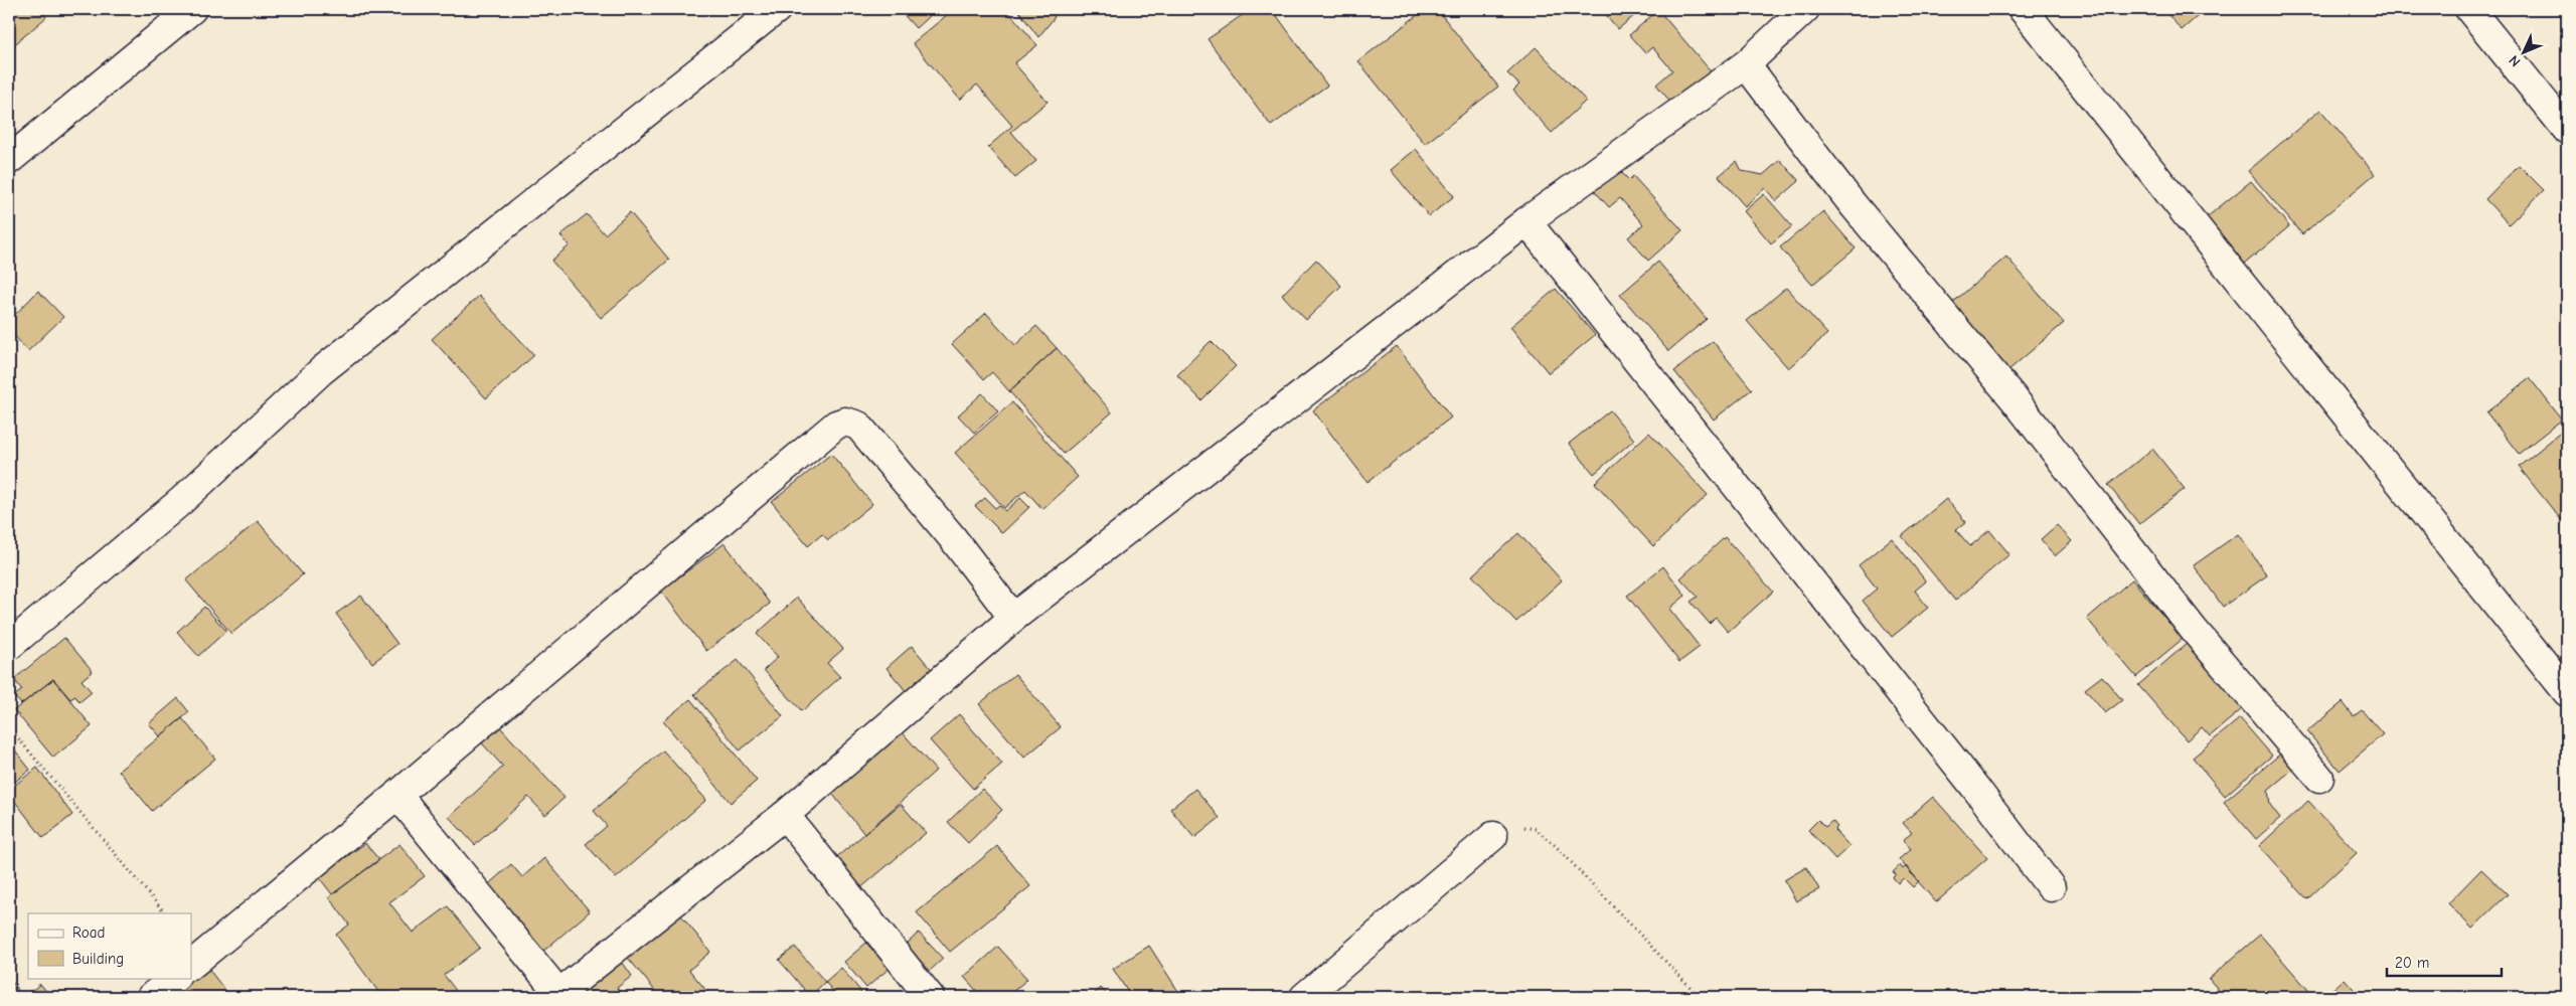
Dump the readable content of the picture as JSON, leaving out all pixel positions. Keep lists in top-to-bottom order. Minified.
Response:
{"legend":["Road","Building"],"scale_bar":"20 m","north":"bottom left"}
